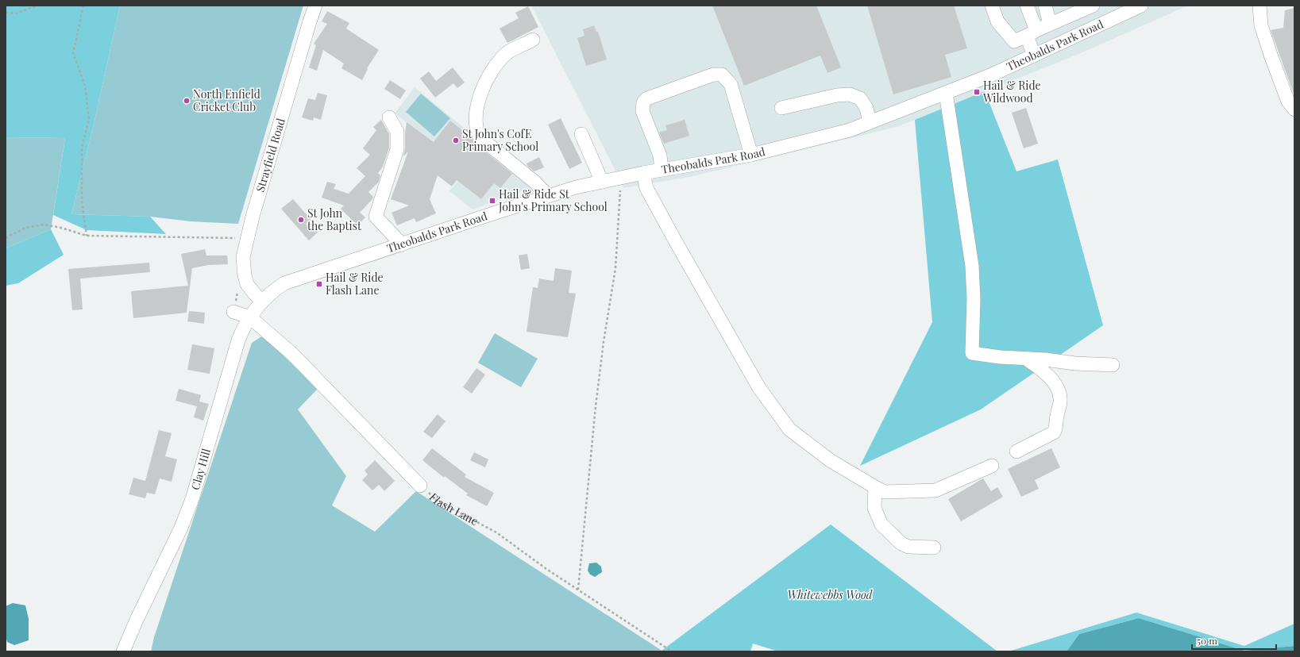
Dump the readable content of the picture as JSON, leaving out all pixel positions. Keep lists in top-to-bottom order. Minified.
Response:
{"streets":{"street":["Theobalds Park Road","Strayfield Road","Clay Hill","Flash Lane"]},"crossings":[["Theobalds Park Road","Clay Hill"],["Strayfield Road","Clay Hill"],["Clay Hill","Flash Lane"]],"parks":["Whitewebbs Wood"],"places":{"transit":["Hail & Ride Wildwood","Hail & Ride St John's Primary School","Hail & Ride Flash Lane"],"other":["North Enfield Cricket Club","St John's CofE Primary School","St John the Baptist"]},"scale_bar":"50 m"}
